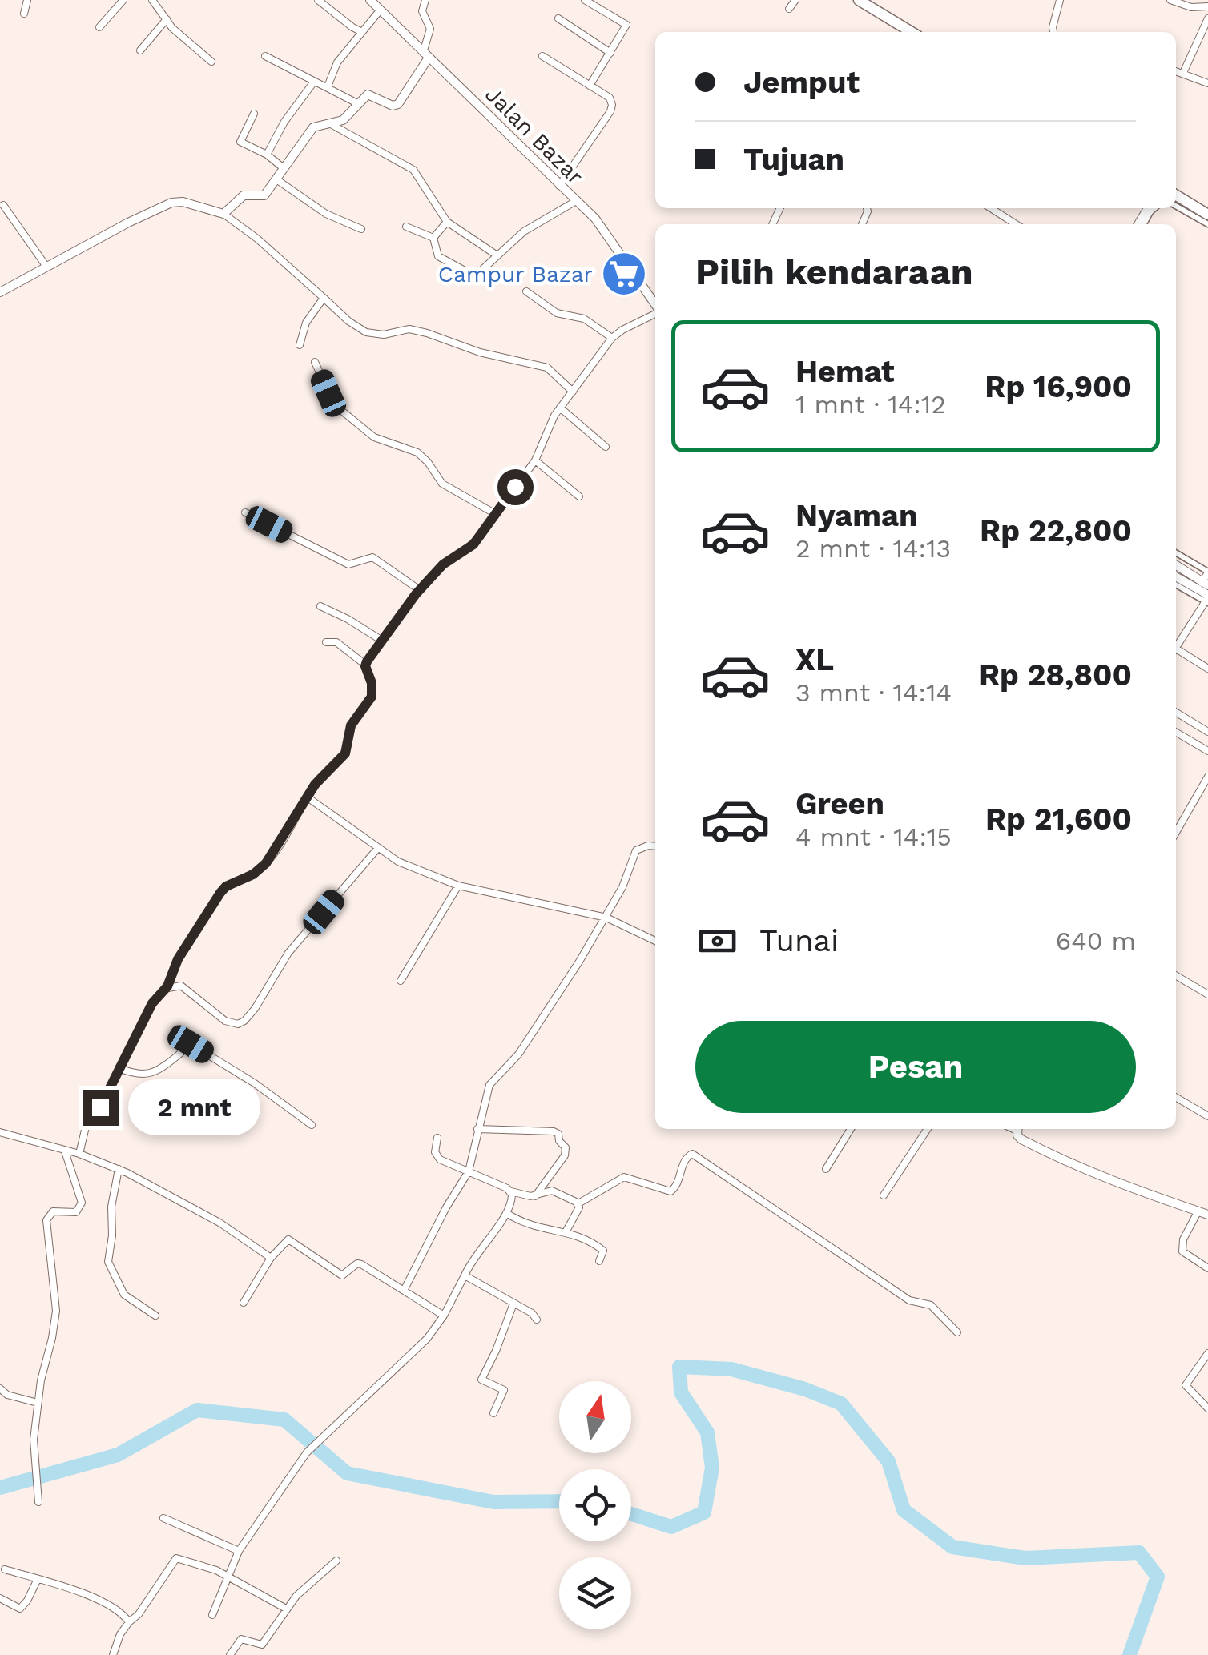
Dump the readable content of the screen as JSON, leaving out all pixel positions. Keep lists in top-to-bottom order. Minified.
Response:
{"streets":{"street":["Jalan Bazar"]},"places":{"supermarket":["Campur Bazar"]},"north":"top","page":{"banner":["Jemput","Tujuan"],"heading":"Pilih kendaraan","list":[{"name":"Hemat","note":"1 mnt · 14:12","value":"Rp 16,900"},{"name":"Nyaman","note":"2 mnt · 14:13","value":"Rp 22,800"},{"name":"XL","note":"3 mnt · 14:14","value":"Rp 28,800"},{"name":"Green","note":"4 mnt · 14:15","value":"Rp 21,600"}],"pay":["Tunai","640 m"],"buttons":"Pesan","bubble":"2 mnt"}}
